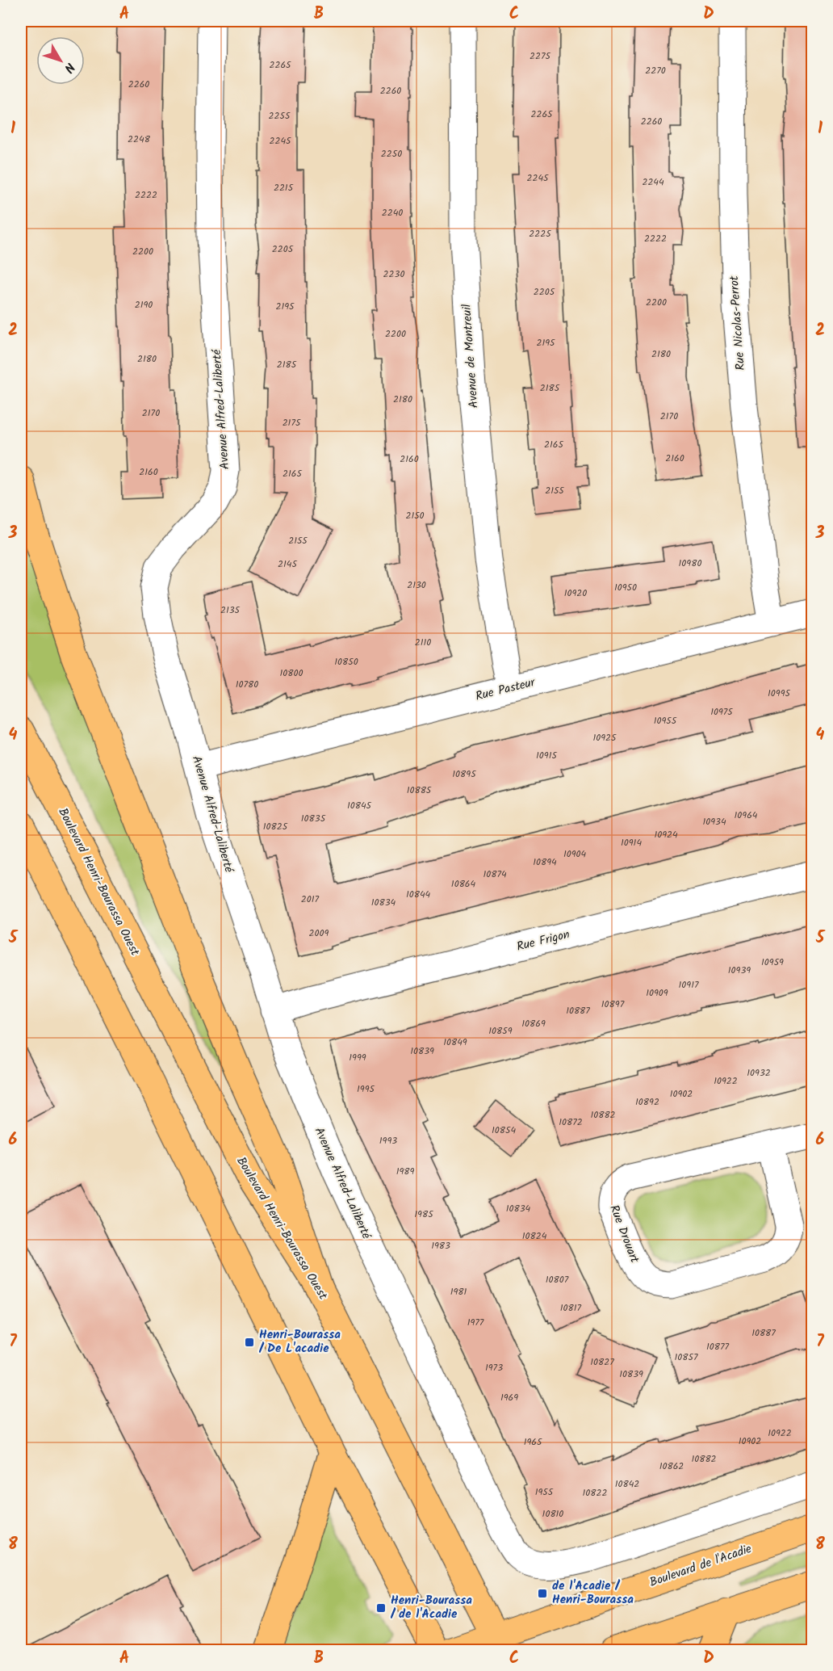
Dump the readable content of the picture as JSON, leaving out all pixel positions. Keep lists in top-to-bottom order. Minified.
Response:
{"streets":{"main road":["Boulevard Henri-Bourassa Ouest","Boulevard de l'Acadie"],"street":["Rue Nicolas-Perrot","Avenue de Montreuil","Avenue Alfred-Laliberté","Rue Pasteur","Rue Frigon","Rue Drouart"]},"crossings":[["Rue Nicolas-Perrot","Rue Pasteur"],["Avenue de Montreuil","Rue Pasteur"],["Avenue Alfred-Laliberté","Rue Pasteur"],["Avenue Alfred-Laliberté","Rue Frigon"],["Boulevard Henri-Bourassa Ouest","Boulevard de l'Acadie"]],"places":{"transit":["Henri-Bourassa / De L'acadie","de l'Acadie / Henri-Bourassa","Henri-Bourassa / de l'Acadie"]},"house_numbers":["2275","2265","2270","2260","2260","2265","2255","2260","2248","2245","2250","2245","2244","2215","2222","2240","2225","2222","2205","2200","2230","2205","2200","2190","2195","2200","2195","2180","2180","2185","2185","2180","2170","2170","2175","2165","2160","2160","2160","2165","2155","2150","2155","10980","2145","2130","10950","10920","2135","2110","10850","10800","10780","10995","10975","10955","10925","10915","10895","10885","10845","10964","10835","10934","10825","10924","10914","10904","10894","10874","10864","10844","2017","10834","2009","10959","10939","10917","10909","10897","10887","10869","10859","10849","10839","1999","10932","10922","1995","10902","10892","10882","10872","10854","1993","1989","10834","1985","10824","1983","10807","1981","10817","1977","10887","10877","10857","10827","1973","10839","1969","10922","10902","1965","10882","10862","10842","1955","10822","10810"],"north":"bottom right","grid":{"columns":["A","B","C","D"],"rows":["1","2","3","4","5","6","7","8"]}}
